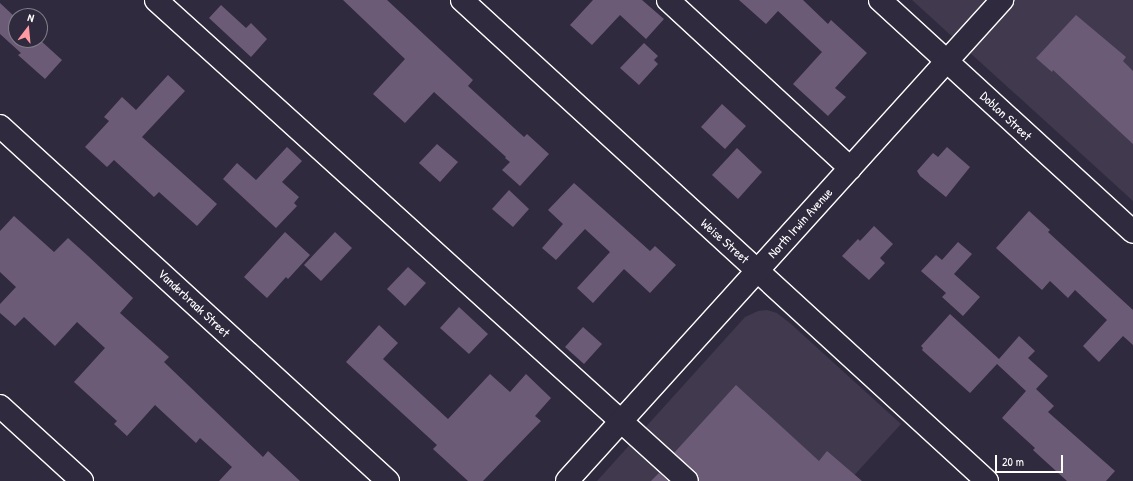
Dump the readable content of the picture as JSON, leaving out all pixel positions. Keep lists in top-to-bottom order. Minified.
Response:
{"streets":{"street":["Doblon Street","North Irwin Avenue","Weise Street","Vanderbraak Street"]},"crossings":[["Doblon Street","North Irwin Avenue"],["North Irwin Avenue","Weise Street"]],"scale_bar":"20 m","north":"top"}
